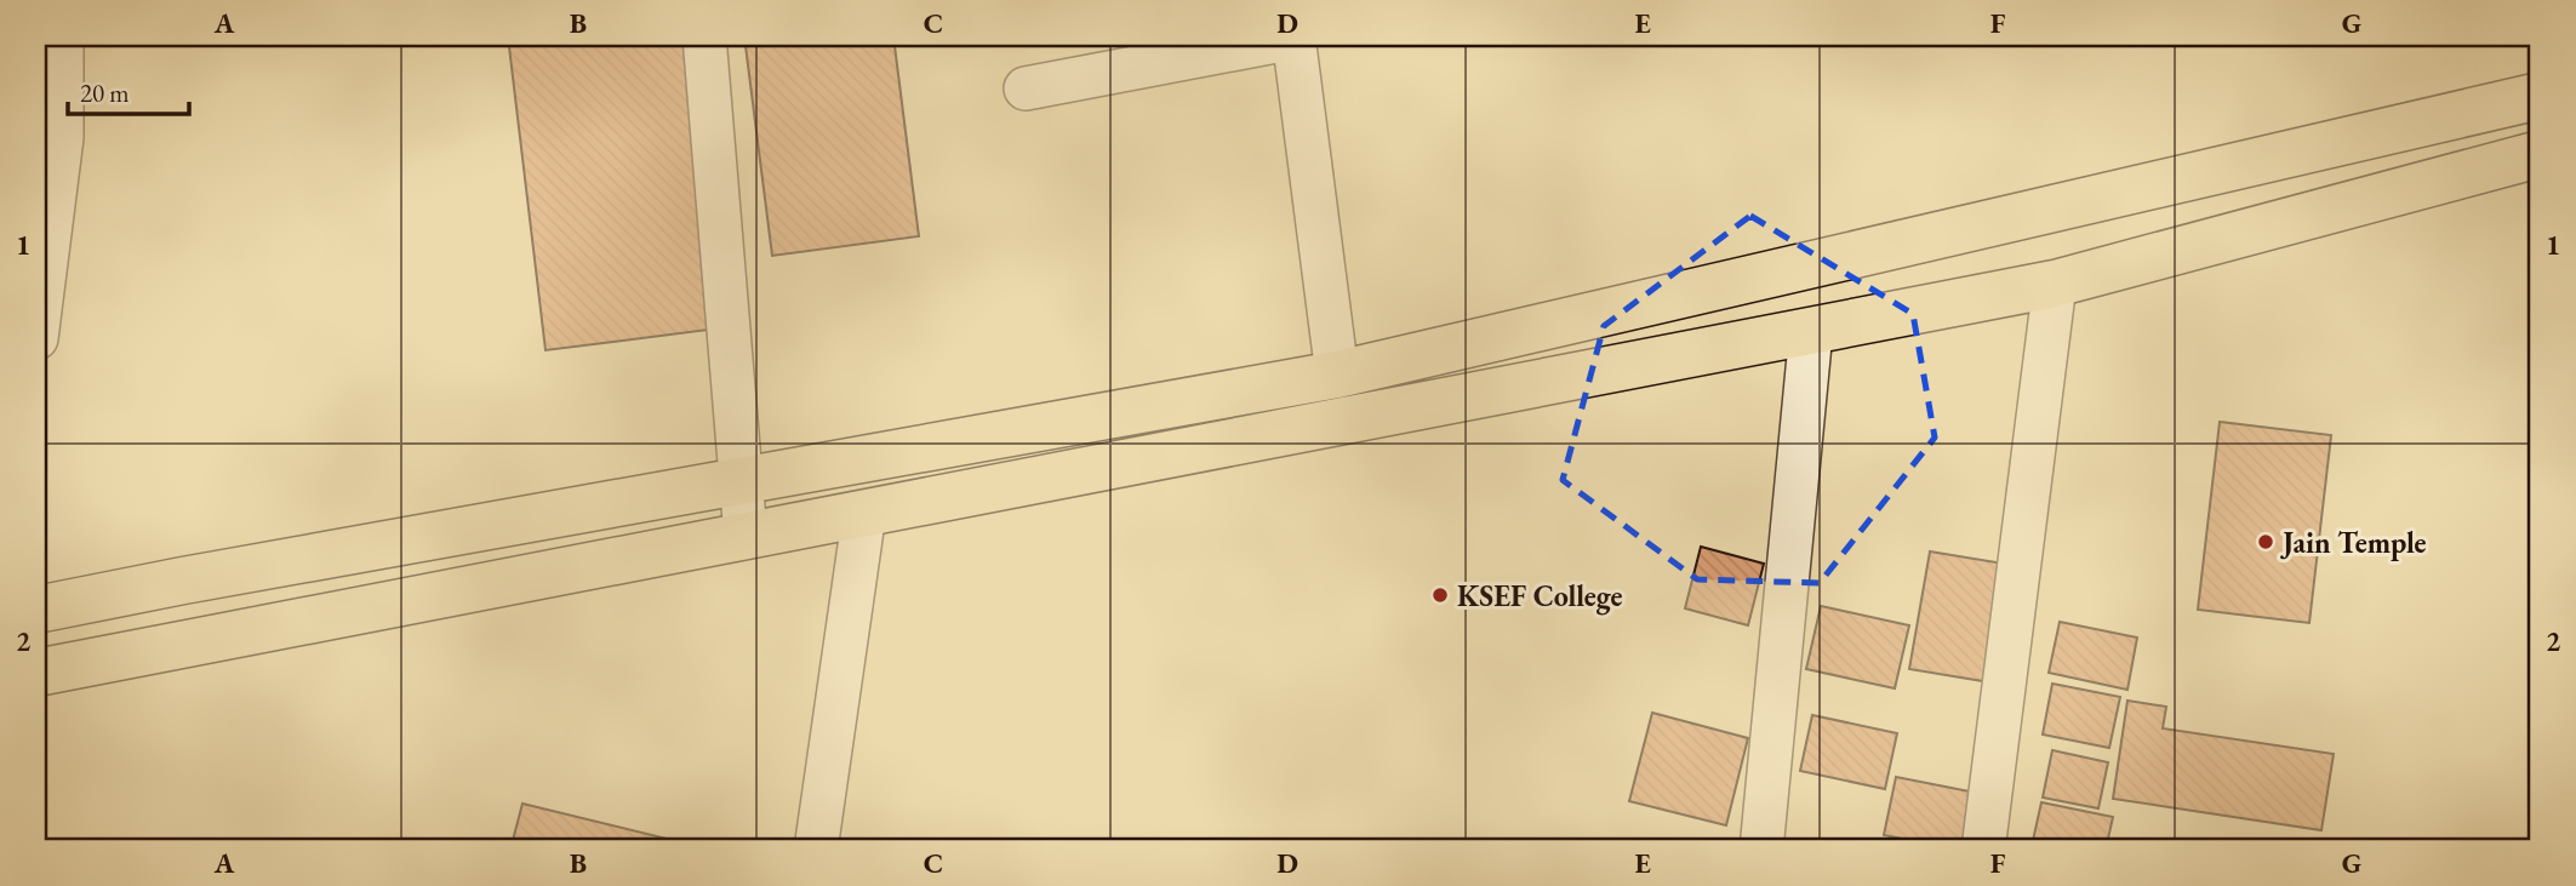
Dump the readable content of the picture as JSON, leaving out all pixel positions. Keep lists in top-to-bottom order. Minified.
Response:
{"places":["Jain Temple","KSEF College"],"scale_bar":"20 m","grid":{"columns":["A","B","C","D","E","F","G"],"rows":["1","2"]}}
